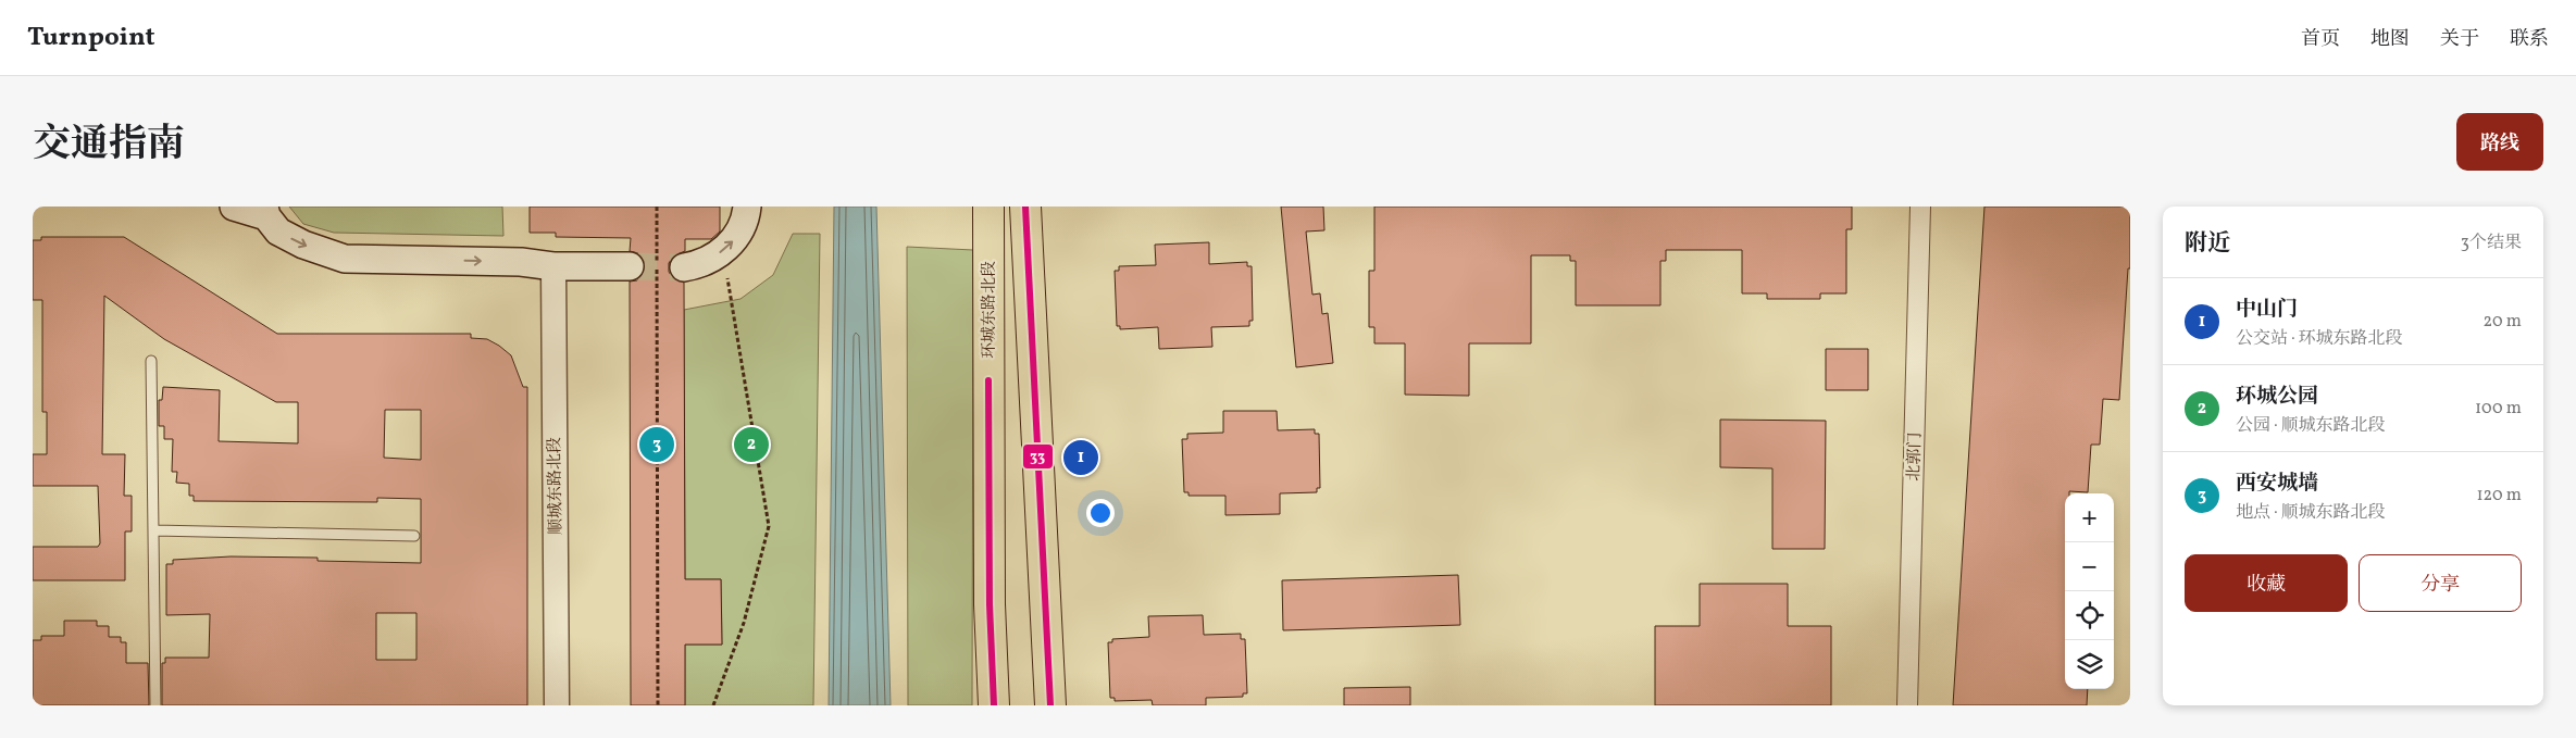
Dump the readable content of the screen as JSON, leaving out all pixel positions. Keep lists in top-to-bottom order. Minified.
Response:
{"streets":{"main road":["环城东路北段"],"street":["北郭门","顺城东路北段"]},"lines":["transit line 33"],"page":{"header":"Turnpoint","nav":["首页","地图","关于","联系"],"title":"交通指南","buttons":["路线",["收藏","分享"]],"heading":["附近","3个结果"],"list":[{"mark":"1","name":"中山门","note":"公交站 · 环城东路北段","value":"20 m"},{"mark":"2","name":"环城公园","note":"公园 · 顺城东路北段","value":"100 m"},{"mark":"3","name":"西安城墙","note":"地点 · 顺城东路北段","value":"120 m"}],"pins":["2","3","1"],"map_buttons":["+","−"]}}
